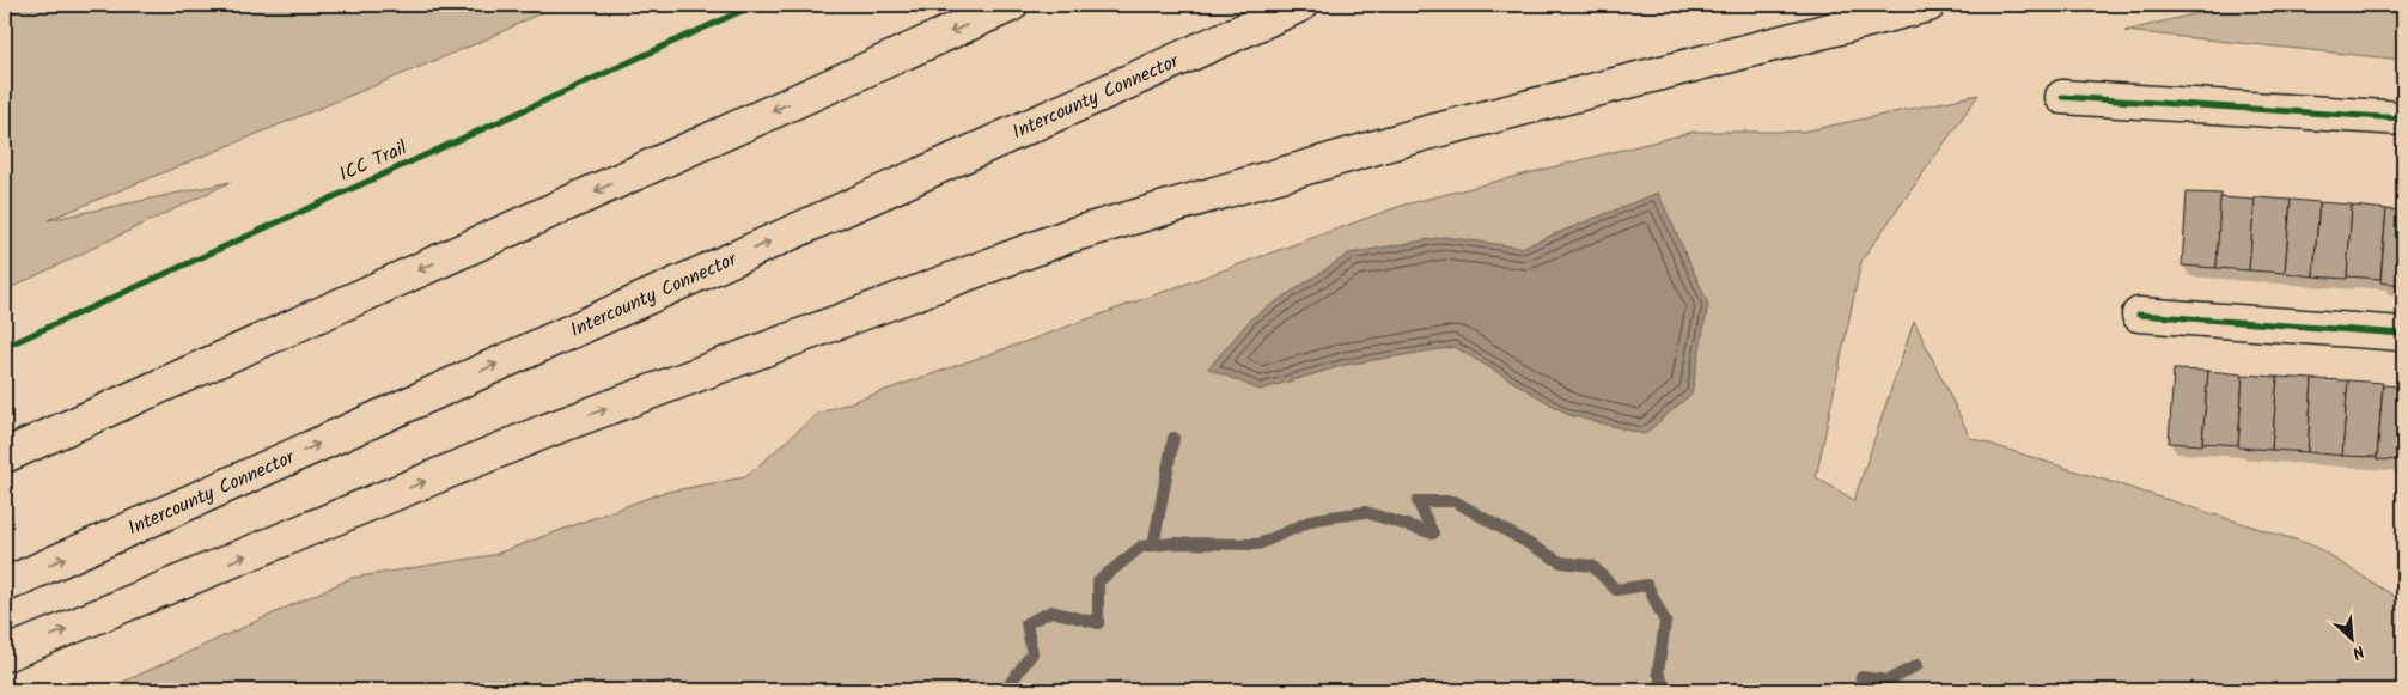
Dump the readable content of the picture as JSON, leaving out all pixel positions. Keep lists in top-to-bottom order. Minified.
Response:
{"streets":{"main road":["Intercounty Connector"],"cycle path":["ICC Trail"]},"north":"bottom right"}
